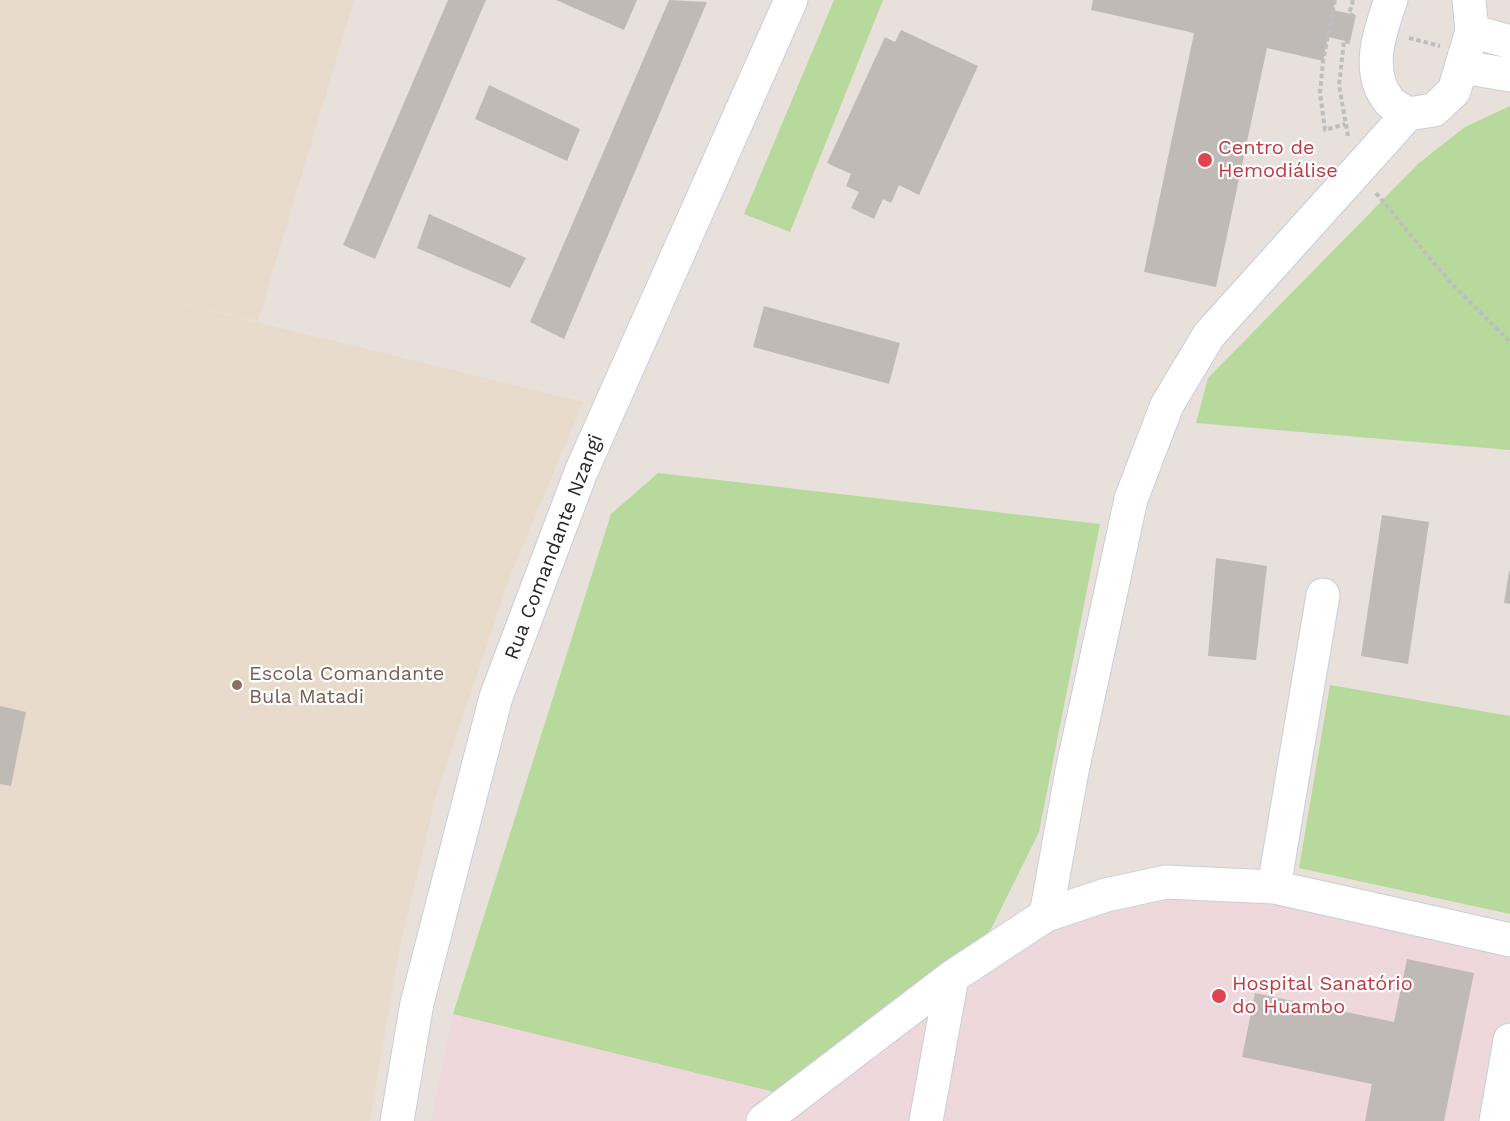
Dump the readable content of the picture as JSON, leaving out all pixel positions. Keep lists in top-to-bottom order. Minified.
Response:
{"streets":{"street":["Rua Comandante Nzangi"]},"places":["Centro de Hemodiálise","Escola Comandante Bula Matadi","Hospital Sanatório do Huambo"]}
